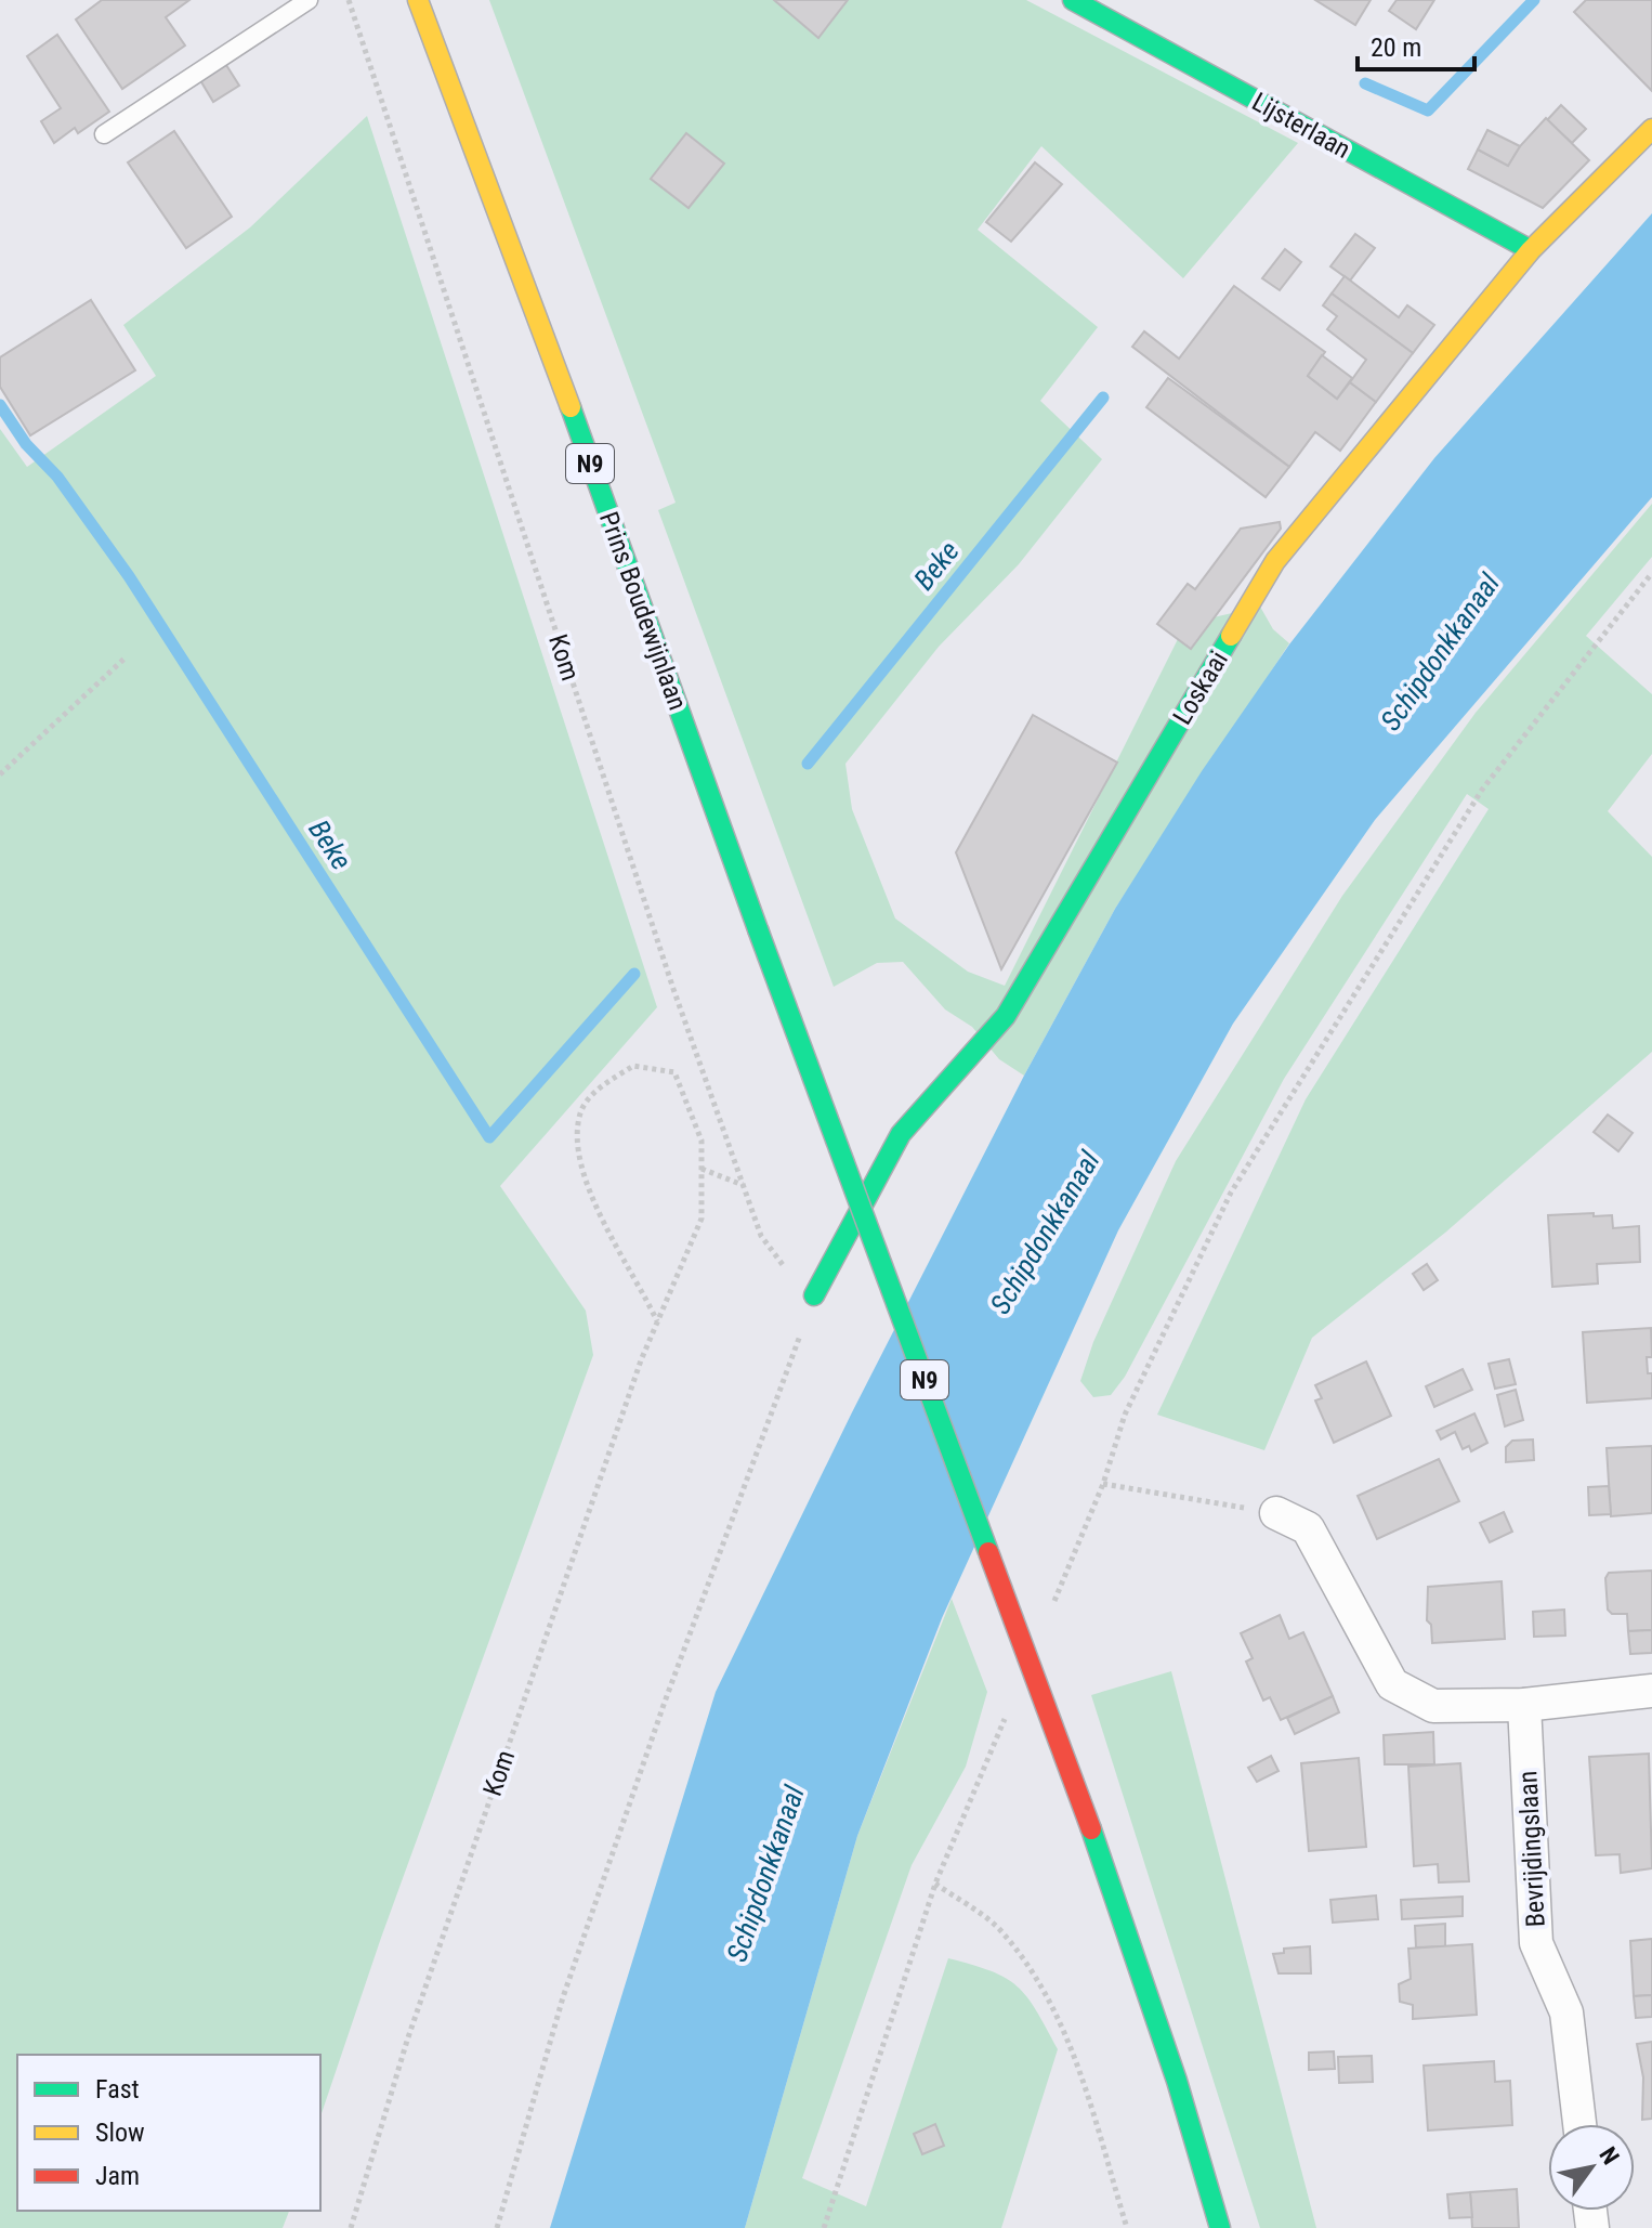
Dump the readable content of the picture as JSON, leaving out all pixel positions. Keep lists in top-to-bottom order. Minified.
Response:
{"streets":{"main road":["Lijsterlaan","N9","Prins Boudewijnlaan","Loskaai"],"street":["Bevrijdingslaan"],"path":["Kom"]},"crossings":[["Lijsterlaan","Loskaai"],["Kom","Loskaai"]],"water":["Beke","Schipdonkkanaal"],"legend":["Fast","Slow","Jam"],"scale_bar":"20 m","north":"top right"}
